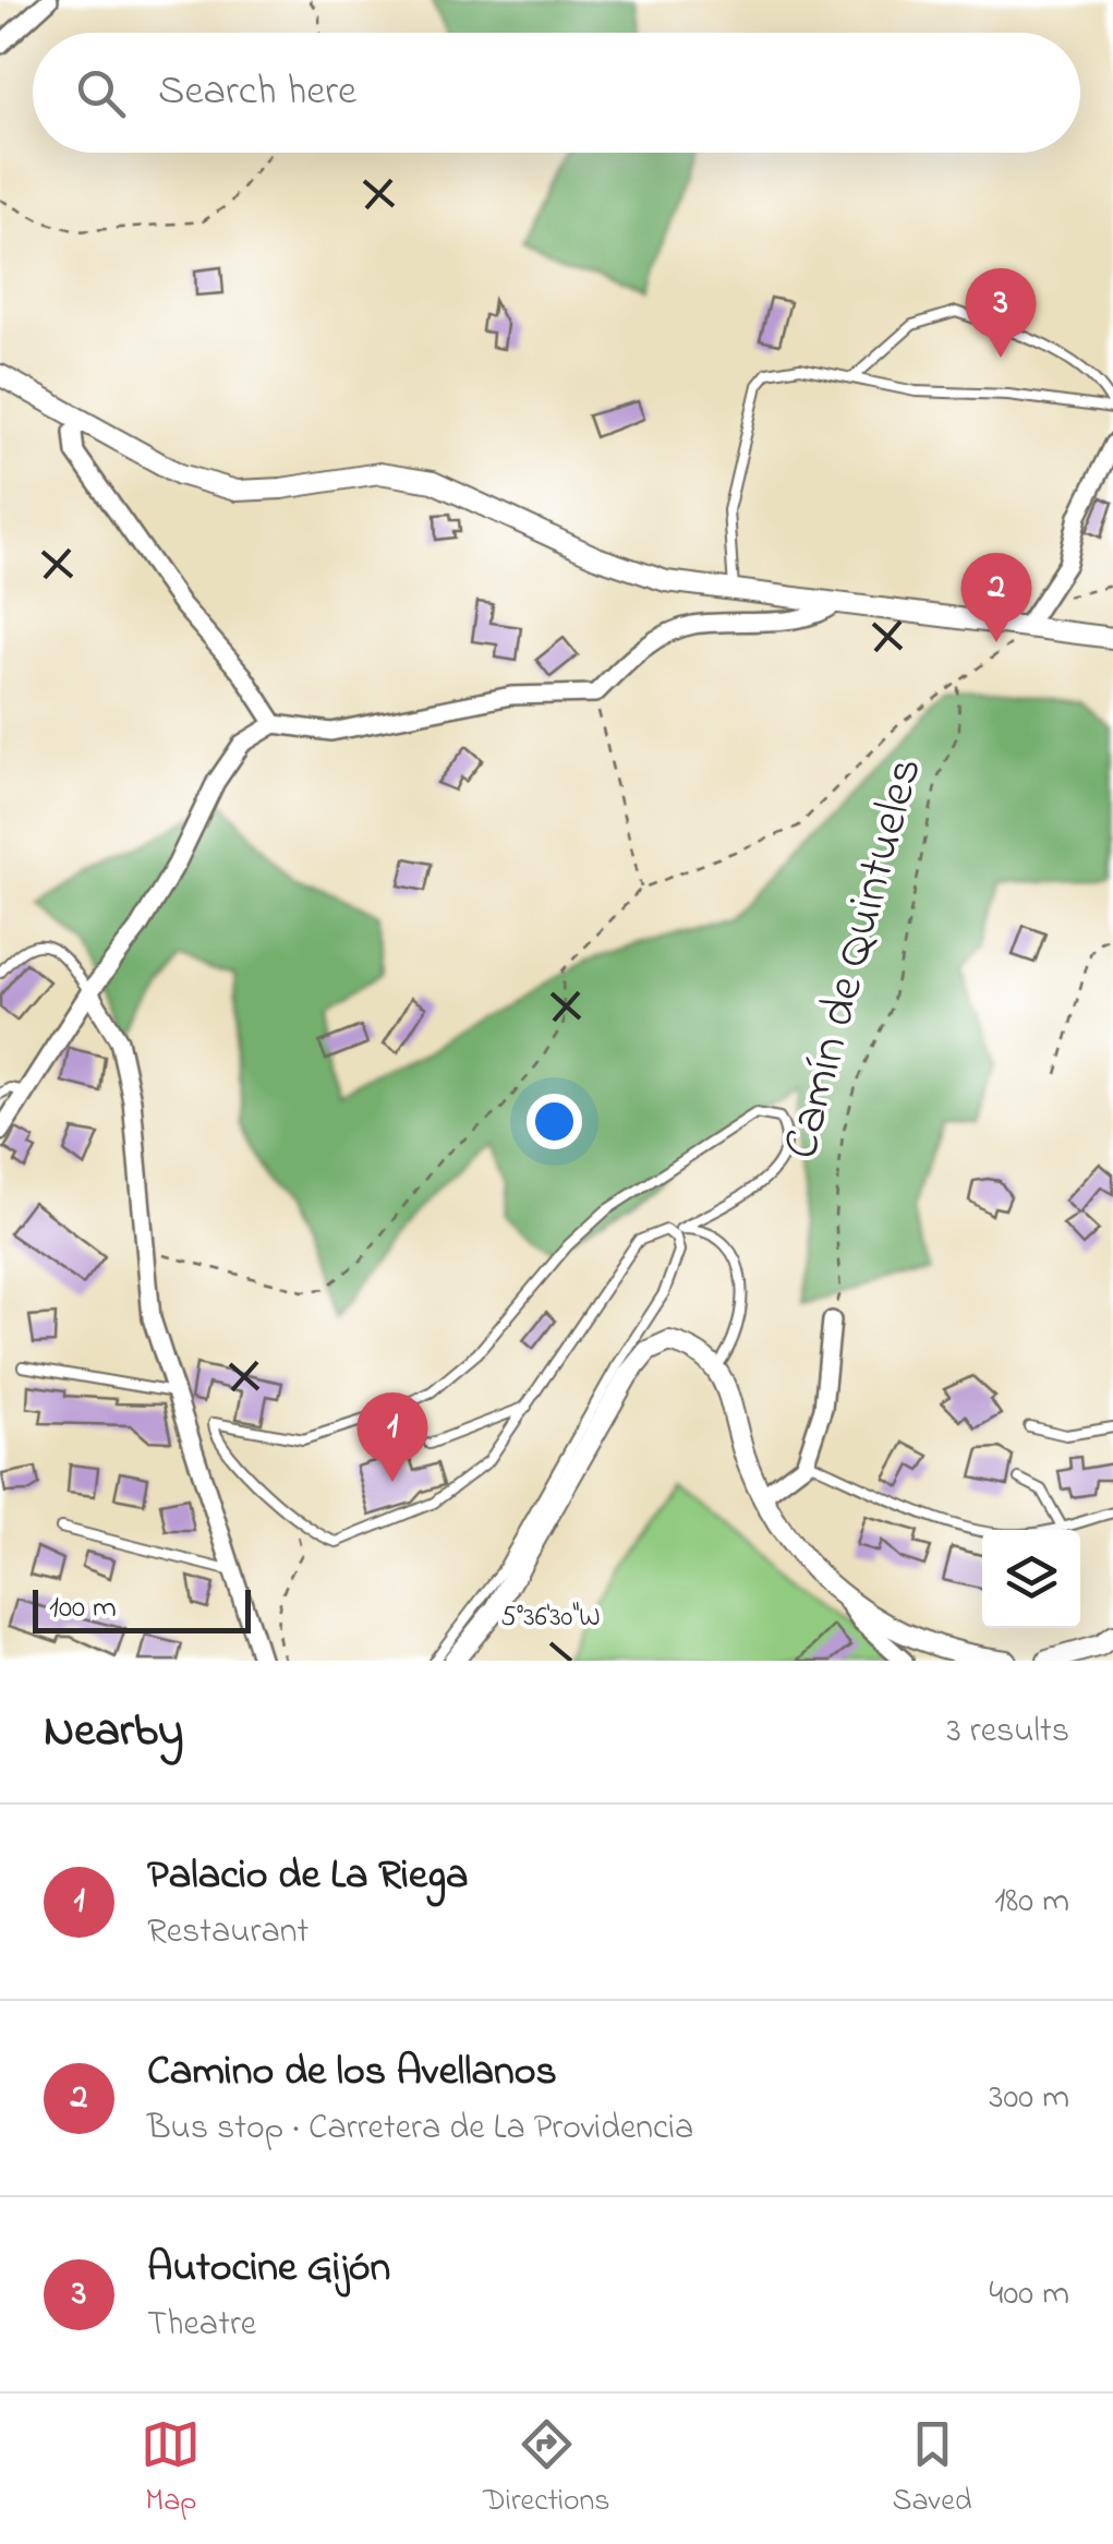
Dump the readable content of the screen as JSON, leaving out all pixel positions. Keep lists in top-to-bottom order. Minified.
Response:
{"streets":{"path":["Camín de Quintueles"]},"scale_bar":"100 m","page":{"search":"Search here","pins":["3","2","1"],"scale":"100 m","heading":["Nearby","3 results"],"list":[{"mark":"1","name":"Palacio de La Riega","note":"Restaurant","value":"180 m"},{"mark":"2","name":"Camino de los Avellanos","note":"Bus stop · Carretera de La Providencia","value":"300 m"},{"mark":"3","name":"Autocine Gijón","note":"Theatre","value":"400 m"}],"nav":["Map","Directions","Saved"]},"coordinates":["5°36'30\"W"]}
